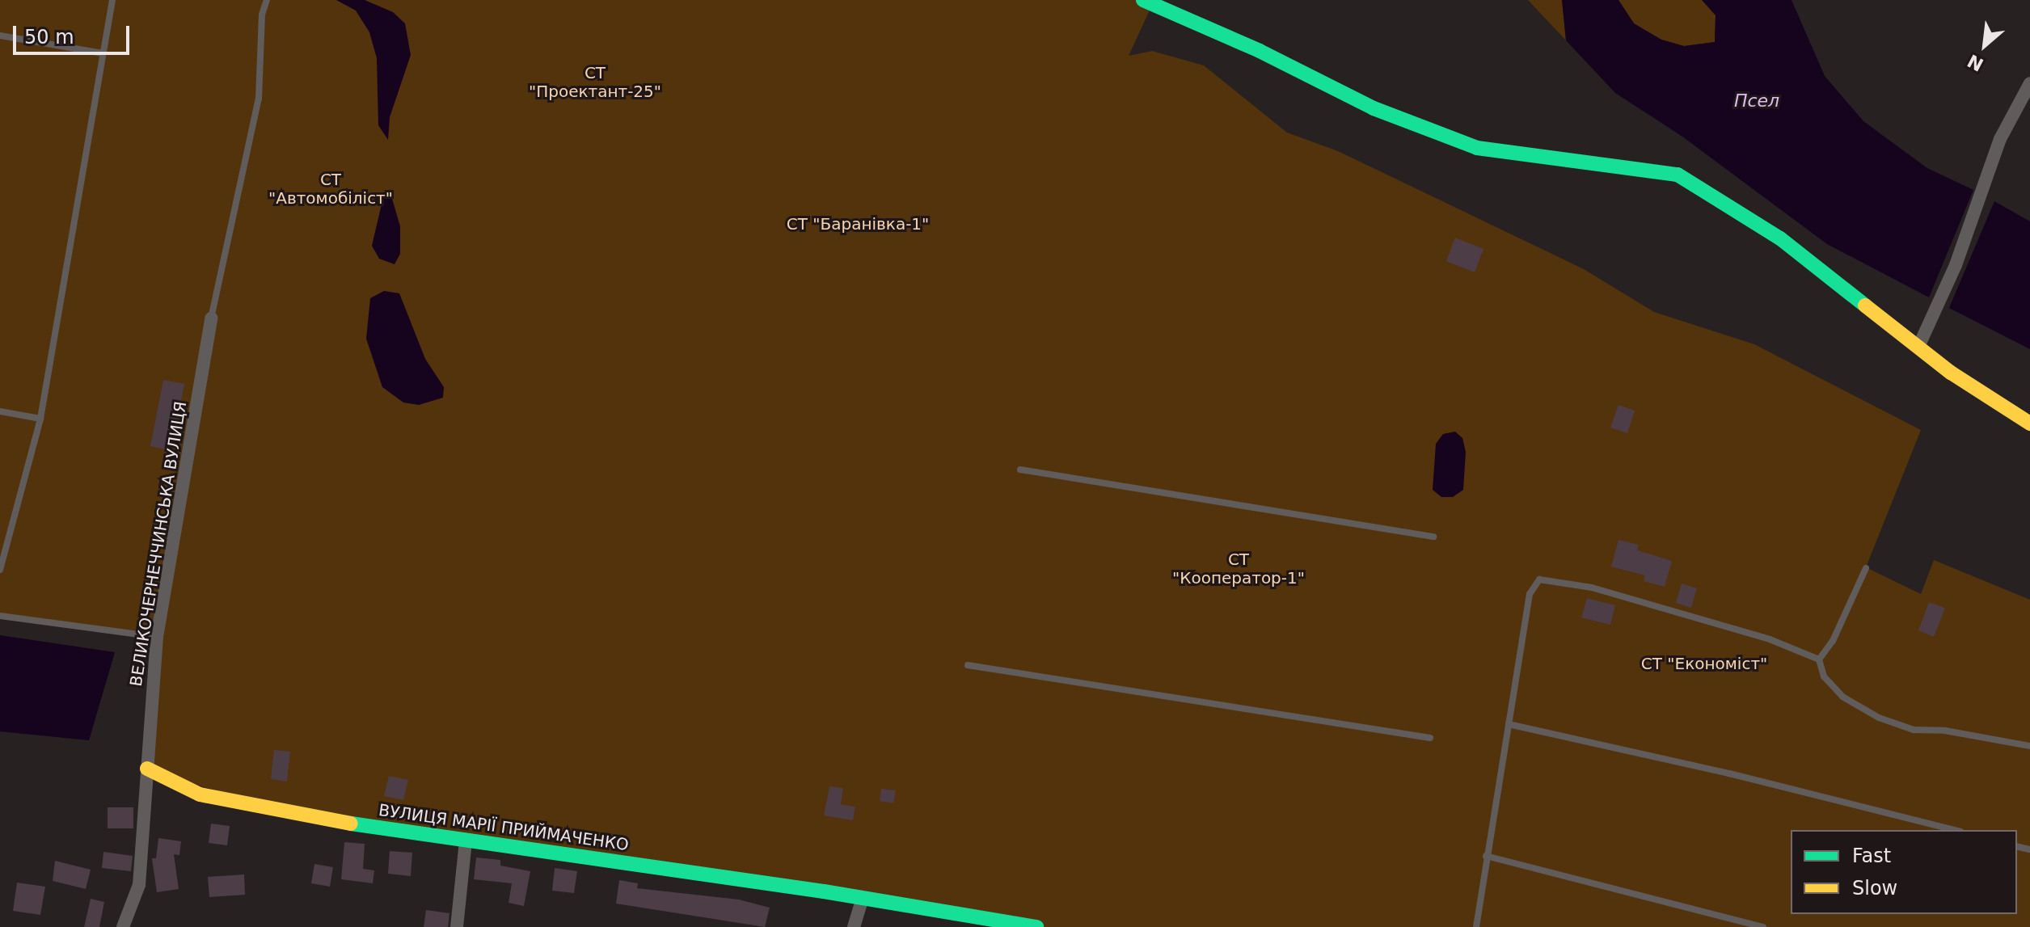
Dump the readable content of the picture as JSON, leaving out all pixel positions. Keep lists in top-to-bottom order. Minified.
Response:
{"streets":{"street":["ВЕЛИКОЧЕРНЕЧЧИНСЬКА ВУЛИЦЯ","ВУЛИЦЯ МАРІЇ ПРИЙМАЧЕНКО"]},"crossings":[["ВЕЛИКОЧЕРНЕЧЧИНСЬКА ВУЛИЦЯ","ВУЛИЦЯ МАРІЇ ПРИЙМАЧЕНКО"]],"water":["Псел"],"parks":["СТ \"Проектант-25\"","СТ \"Автомобіліст\"","СТ \"Баранівка-1\"","СТ \"Кооператор-1\"","СТ \"Економіст\""],"legend":["Fast","Slow"],"scale_bar":"50 m","north":"bottom left"}
